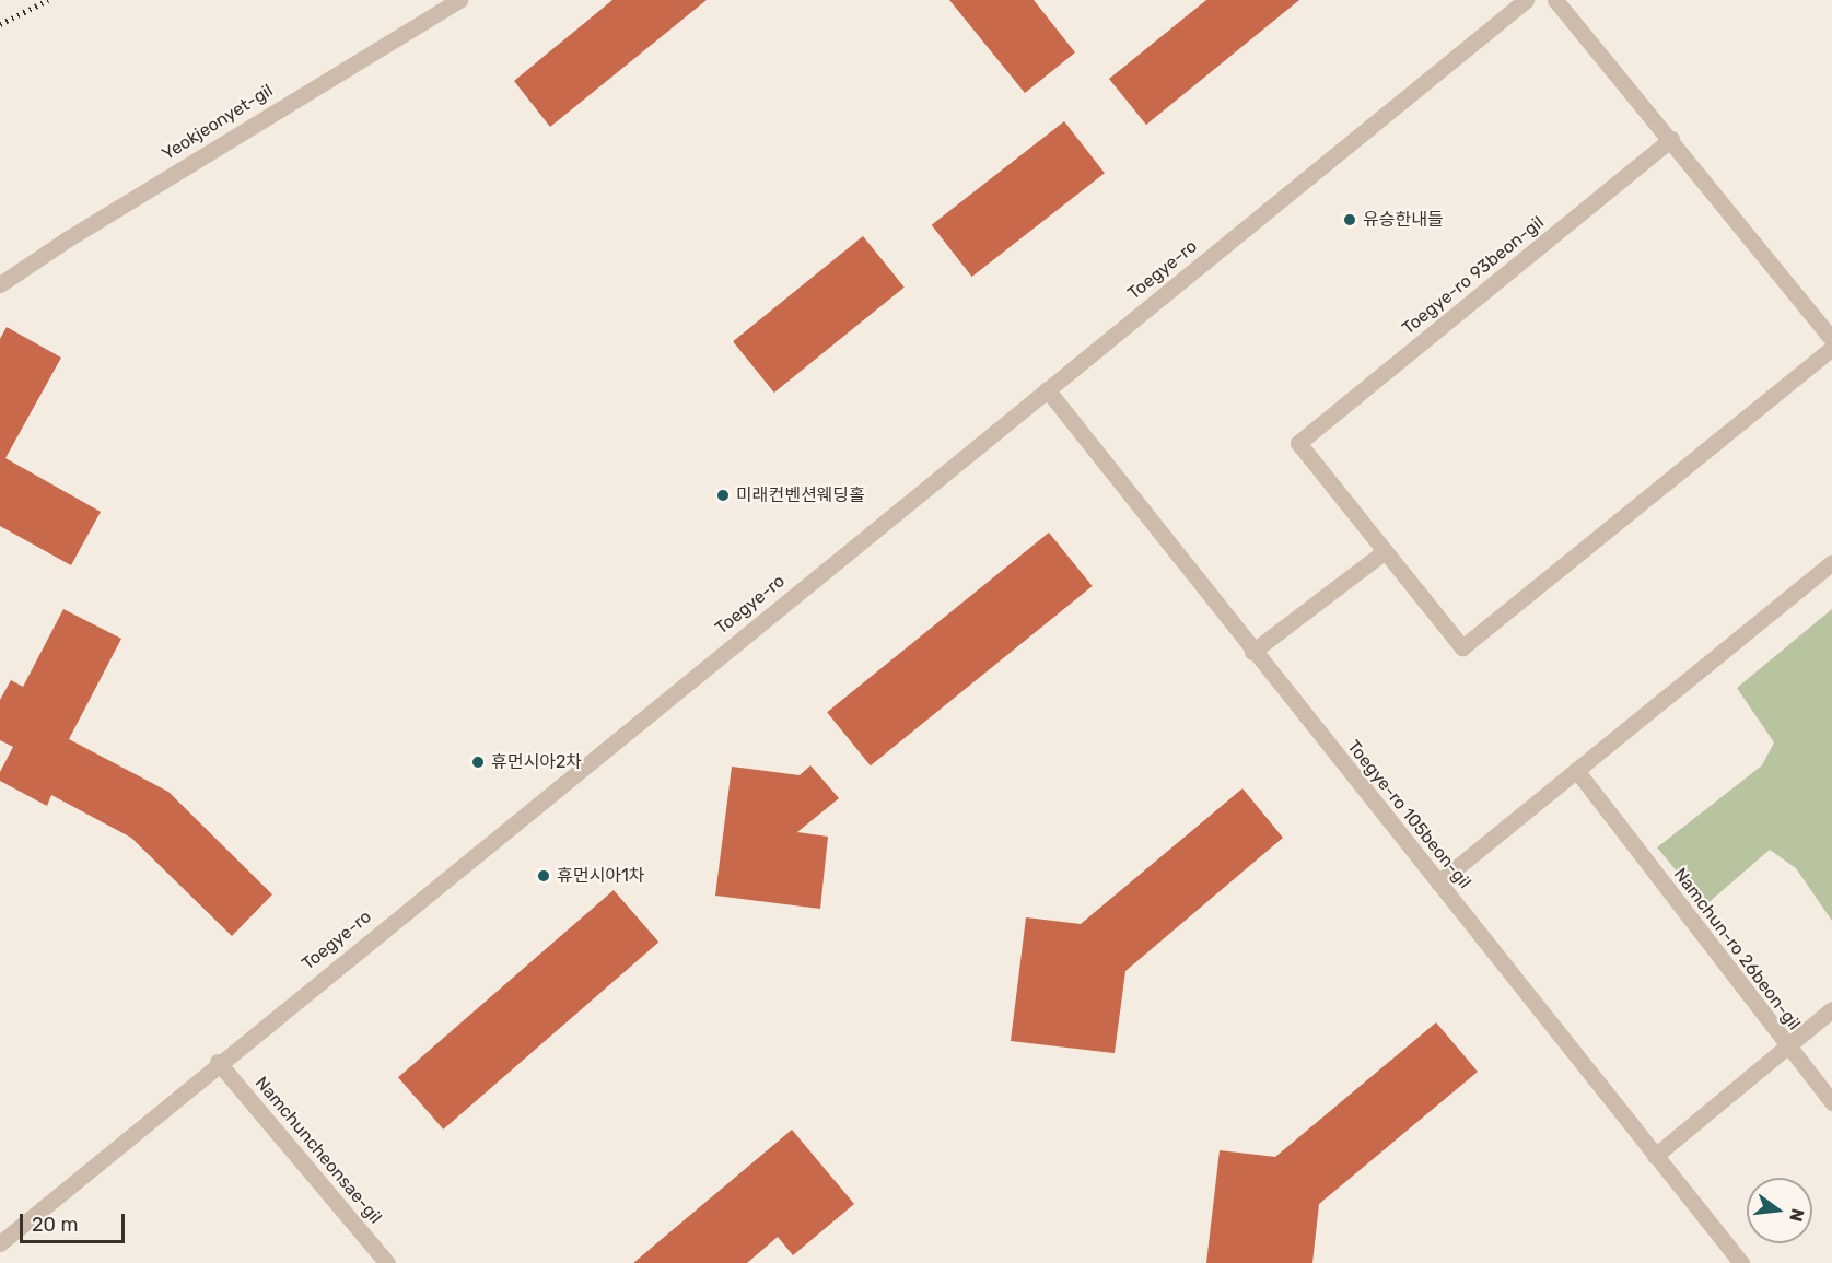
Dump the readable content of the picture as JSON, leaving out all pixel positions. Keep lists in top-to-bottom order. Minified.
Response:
{"streets":{"street":["Yeokjeonyet-gil","Toegye-ro","Toegye-ro 93beon-gil","Toegye-ro 105beon-gil","Namchun-ro 26beon-gil","Namchuncheonsae-gil"]},"crossings":[["Toegye-ro","Toegye-ro 105beon-gil"],["Toegye-ro","Namchuncheonsae-gil"],["Toegye-ro 105beon-gil","Namchun-ro 26beon-gil"]],"places":["유승한내들","미래컨벤션웨딩홀","휴먼시아2차","휴먼시아1차"],"scale_bar":"20 m","north":"right"}
